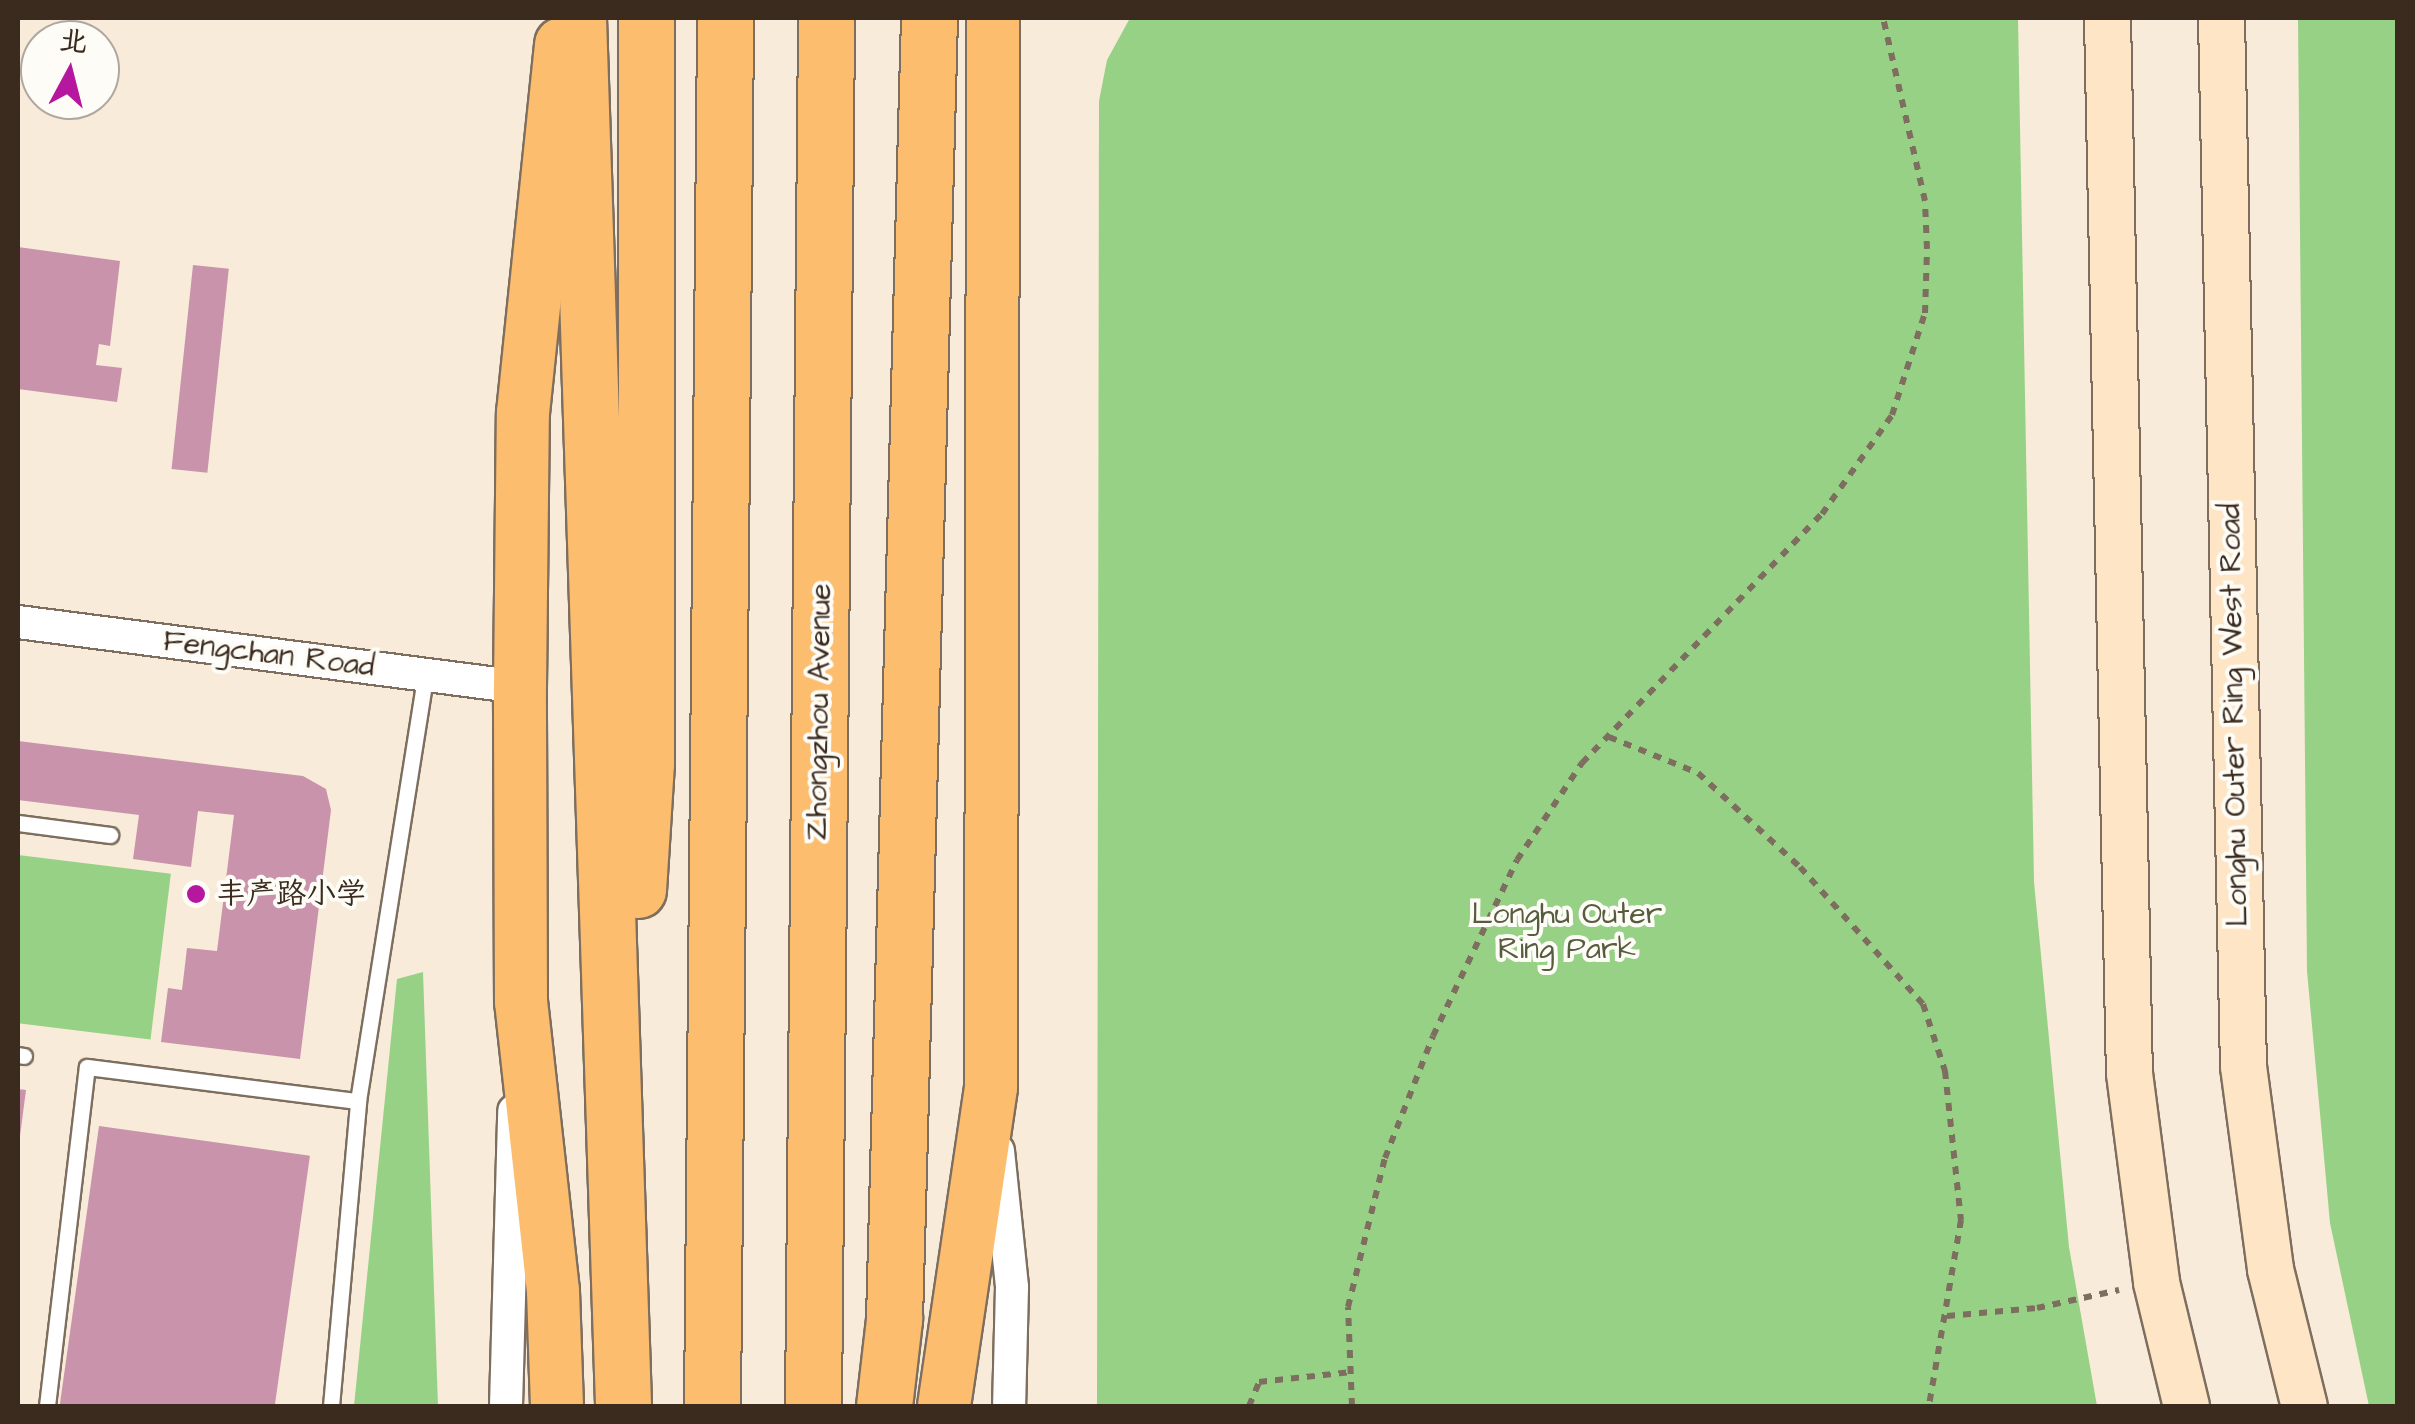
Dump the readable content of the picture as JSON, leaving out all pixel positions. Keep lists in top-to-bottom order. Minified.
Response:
{"streets":{"highway":["Zhongzhou Avenue"],"main road":["Longhu Outer Ring West Road"],"street":["Fengchan Road"]},"parks":["Longhu Outer Ring Park"],"places":["丰产路小学"],"north":"top"}
